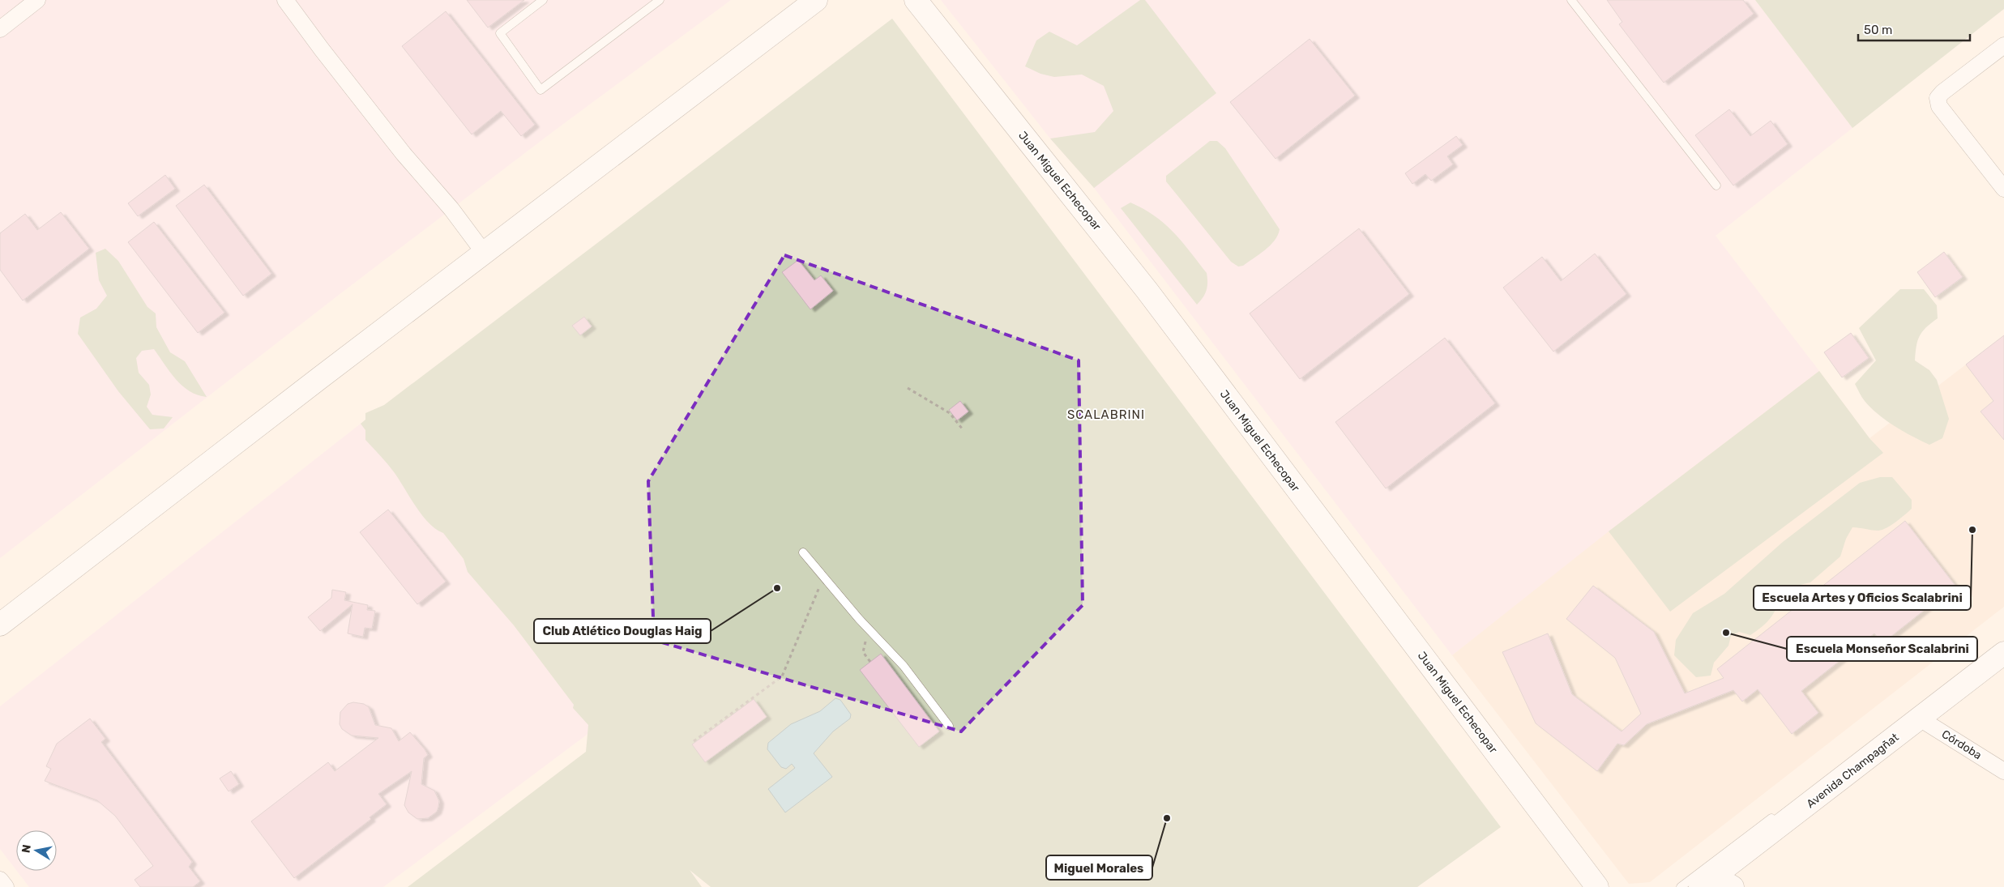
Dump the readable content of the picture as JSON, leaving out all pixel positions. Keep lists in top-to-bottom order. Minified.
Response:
{"streets":{"main road":["Juan Miguel Echecopar","Avenida Champagñat"],"street":["Córdoba"]},"crossings":[["Córdoba","Avenida Champagñat"]],"districts":["SCALABRINI"],"places":["Escuela Artes y Oficios Scalabrini","Club Atlético Douglas Haig","Escuela Monseñor Scalabrini","Miguel Morales"],"scale_bar":"50 m","north":"left"}
